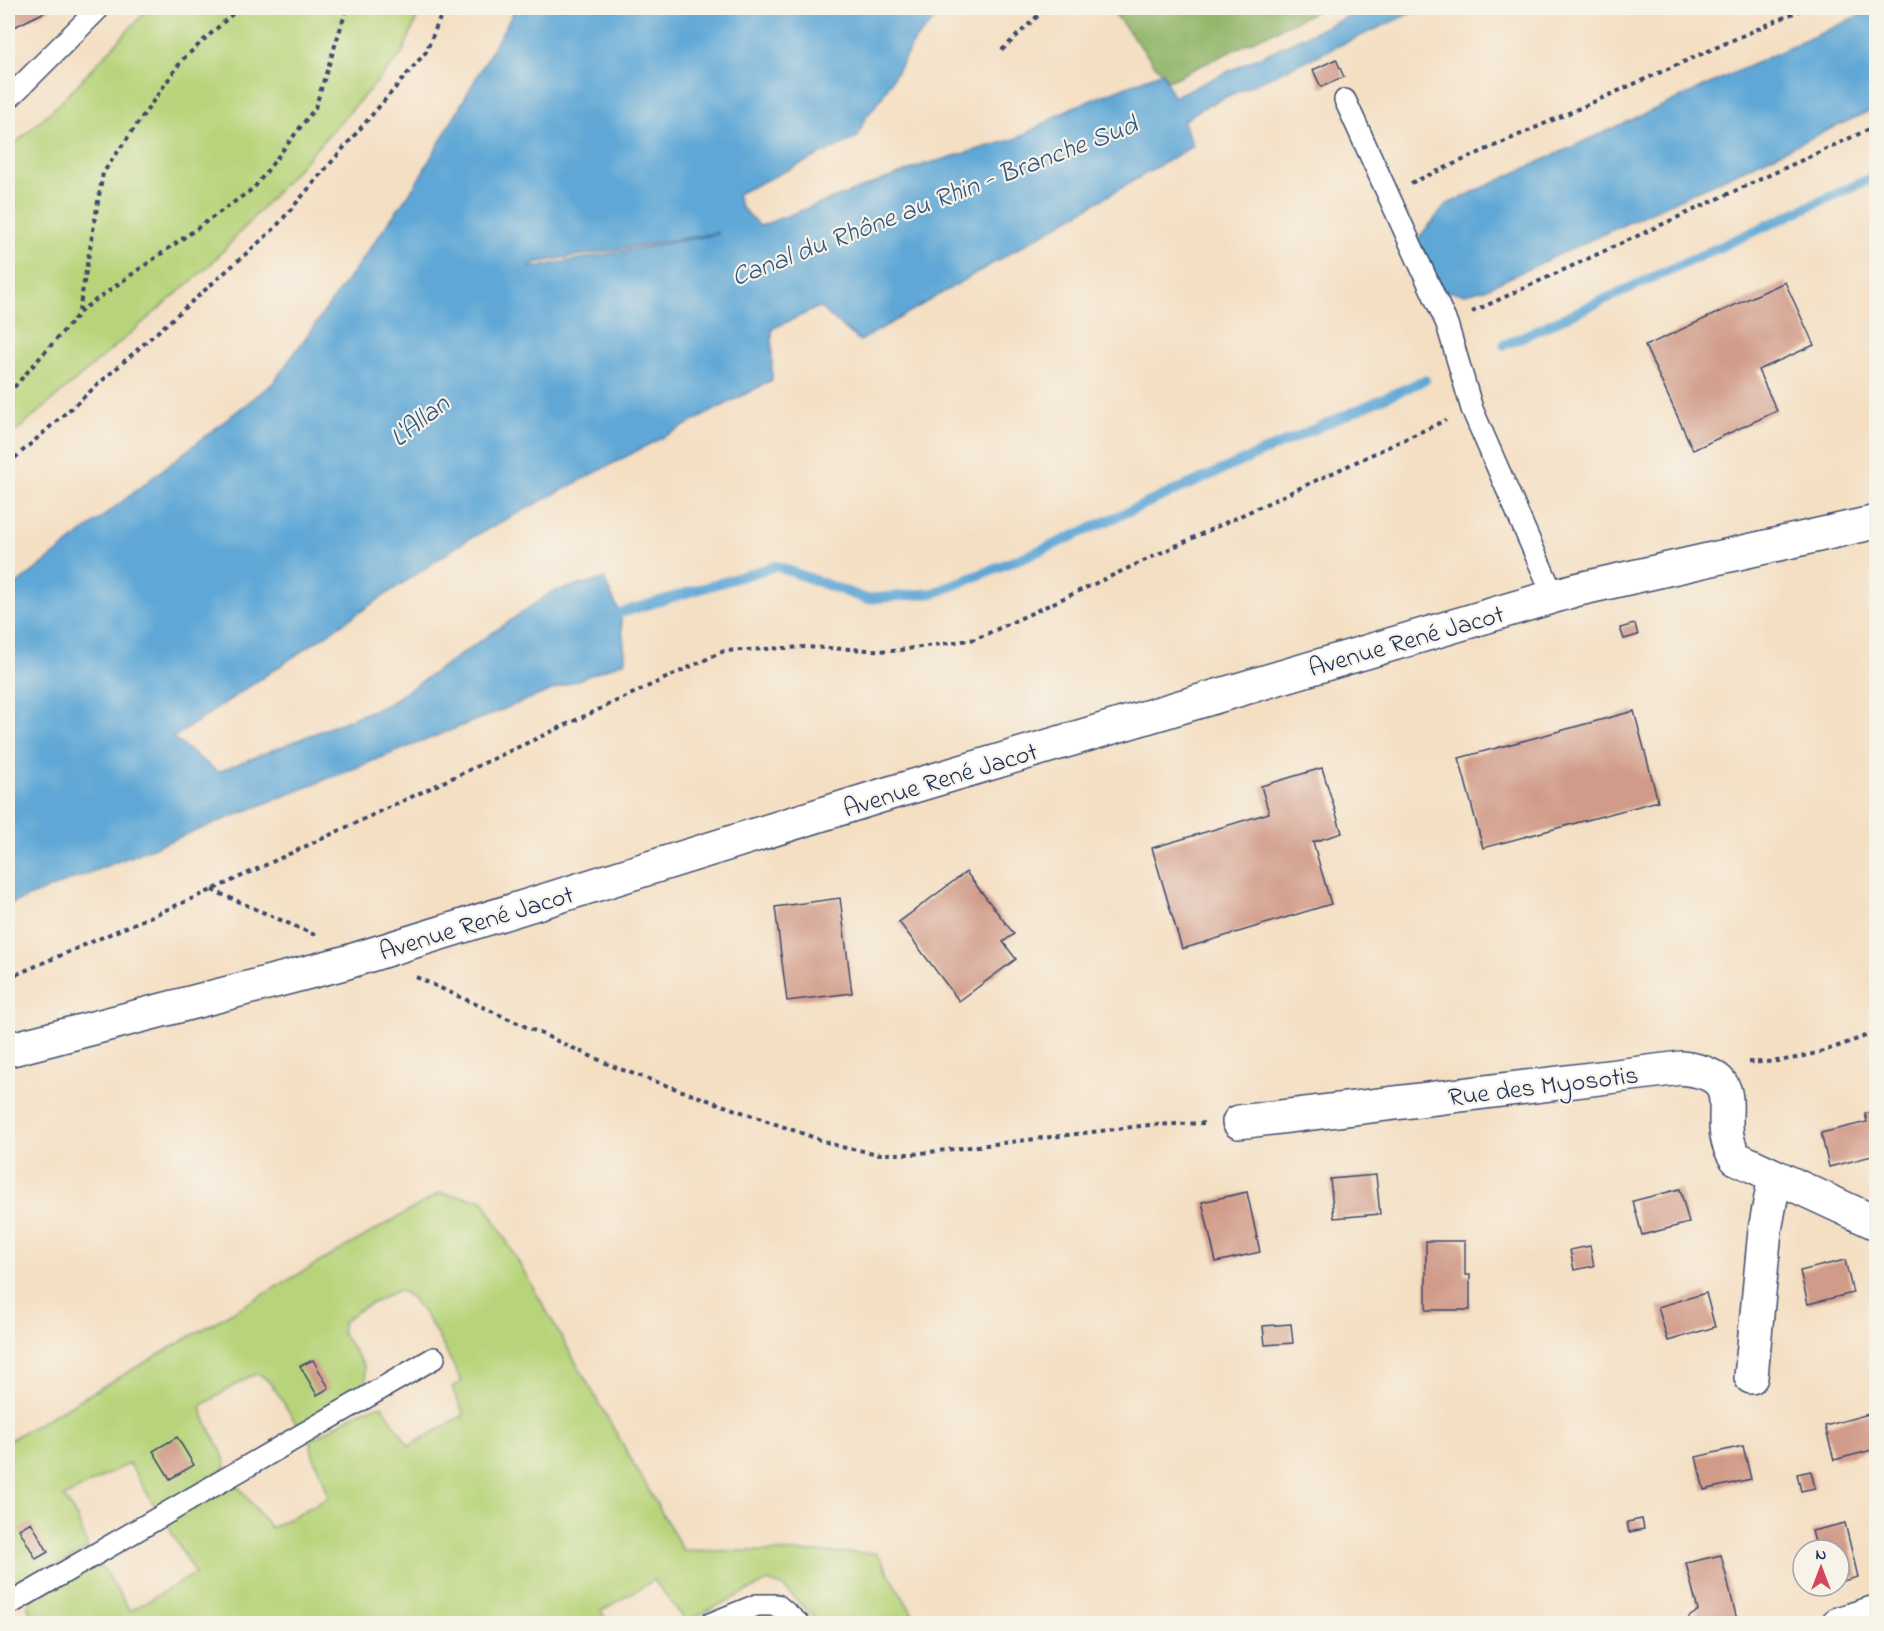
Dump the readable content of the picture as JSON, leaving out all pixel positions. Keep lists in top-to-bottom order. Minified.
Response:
{"streets":{"main road":["Avenue René Jacot","Rue des Myosotis"]},"water":["Canal du Rhône au Rhin - Branche Sud","L'Allan"],"north":"top"}
